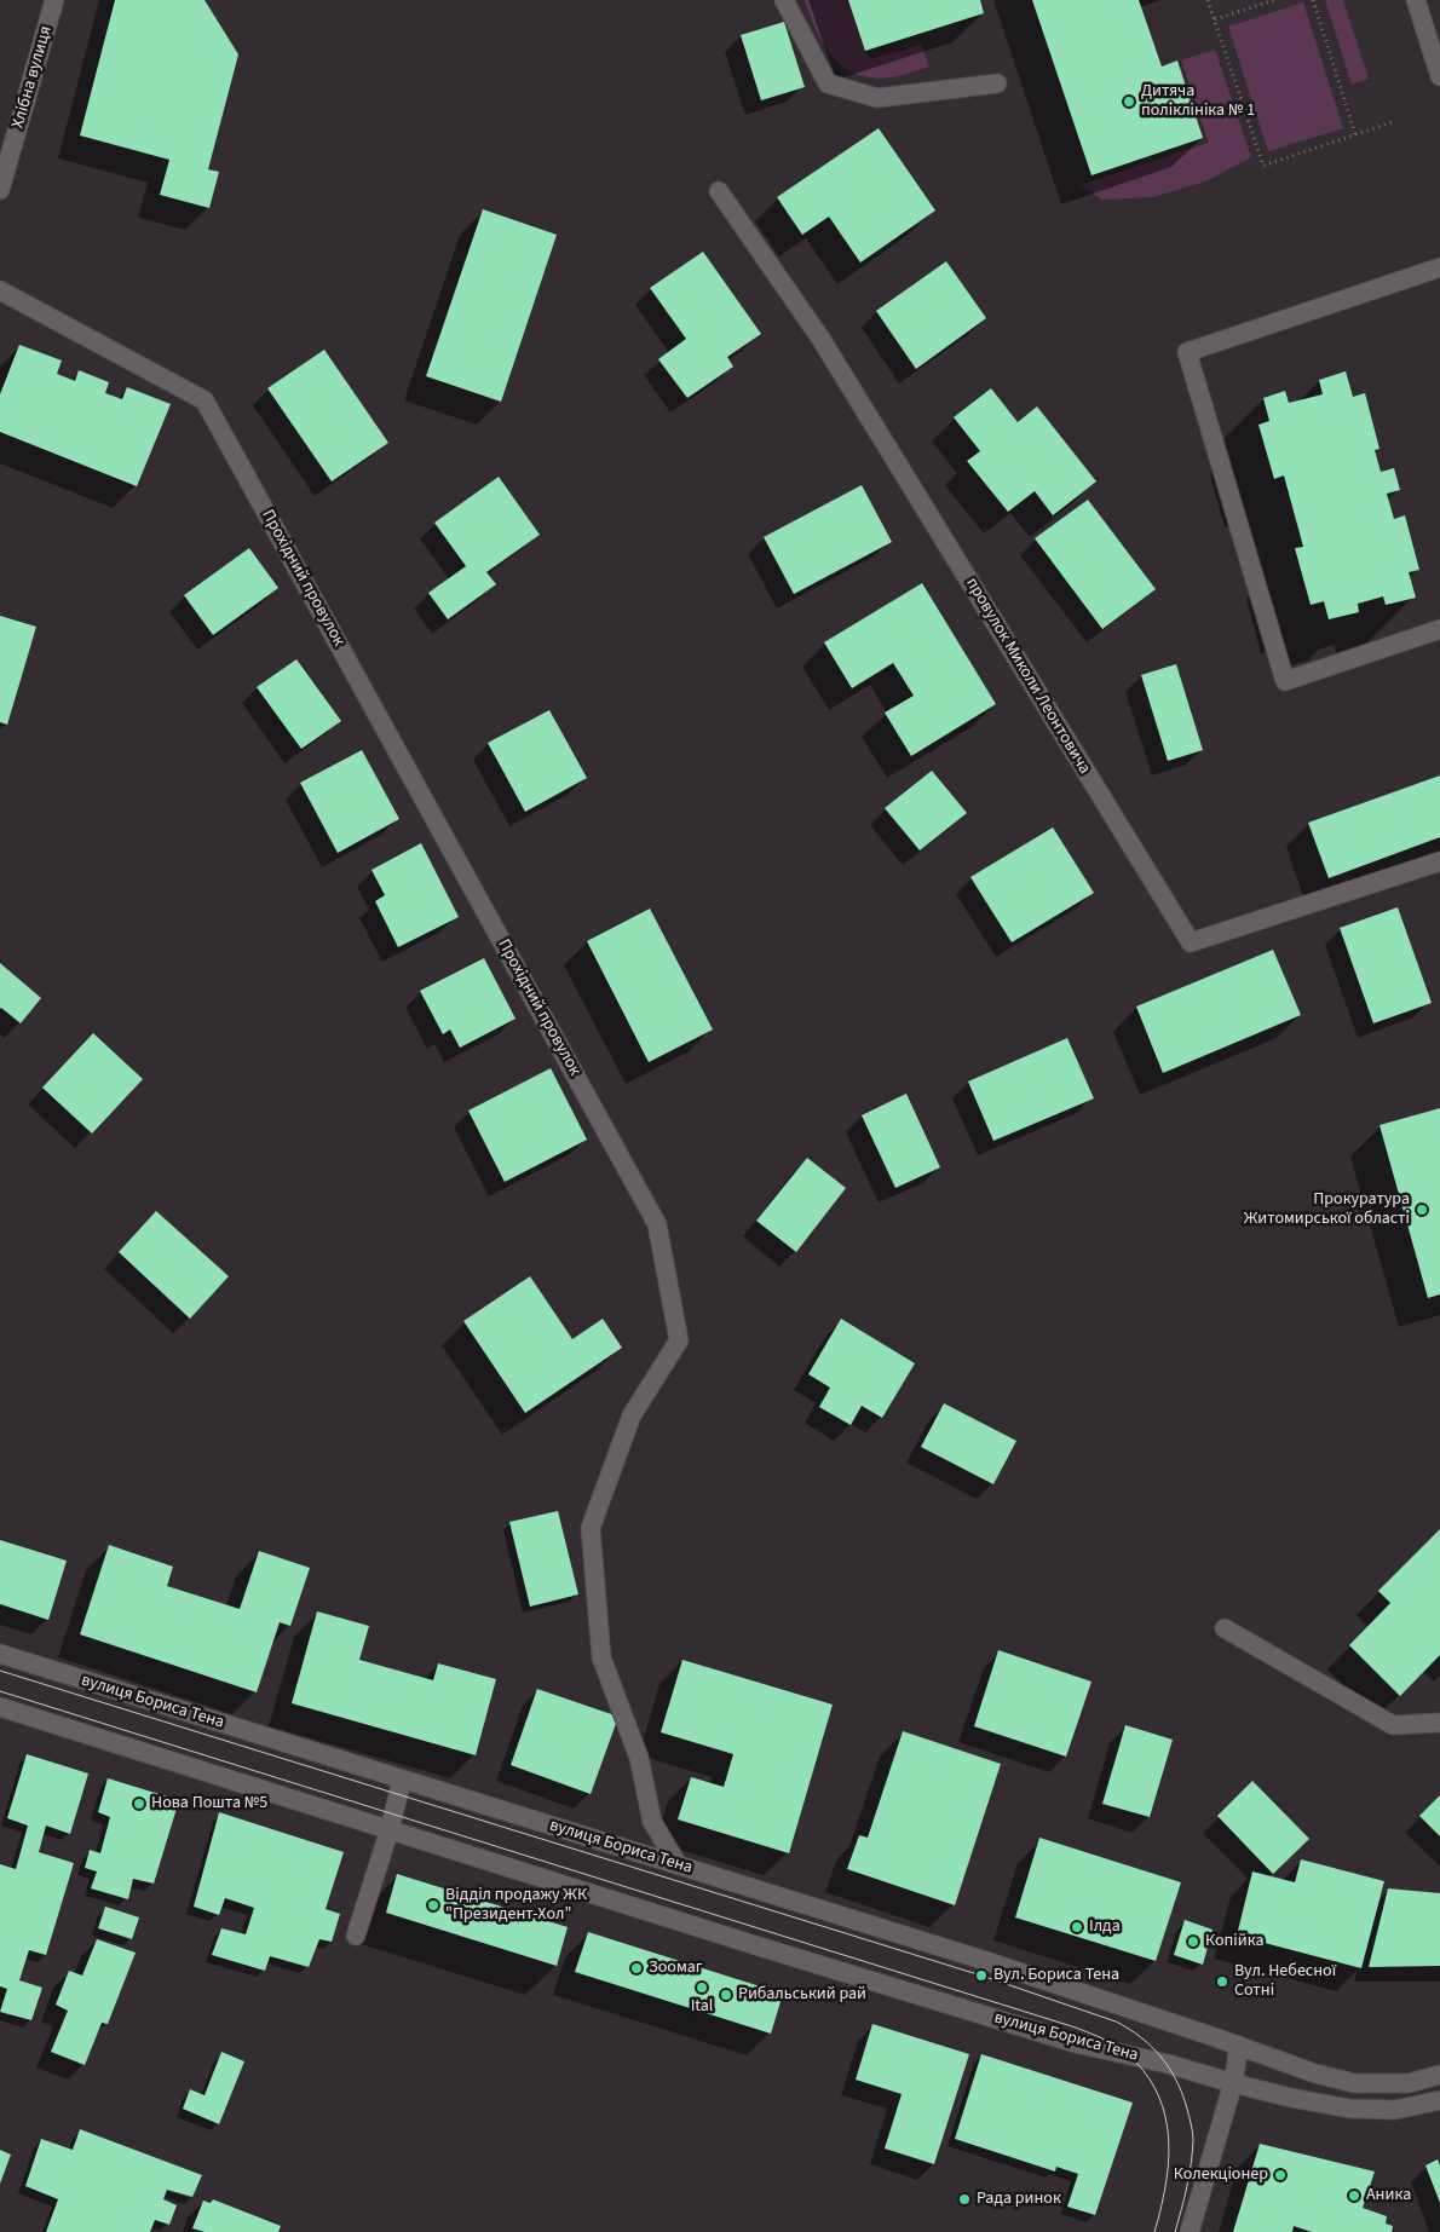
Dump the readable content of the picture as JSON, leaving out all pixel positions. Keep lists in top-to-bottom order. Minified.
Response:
{"streets":{"street":["Хлібна вулиця","Прохідний провулок","провулок Миколи Леонтовича","вулиця Бориса Тена"]},"crossings":[["Прохідний провулок","вулиця Бориса Тена"]],"places":["Дитяча поліклініка № 1","Прокуратура Житомирської області","Нова Пошта №5","Відділ продажу ЖК \"Президент-Хол\"","Ілда","Копійка","Зоомаг","Вул. Бориса Тена","Вул. Небесної Сотні","Ital","Рибальський рай","Колекціонер","Аника","Рада ринок"]}
